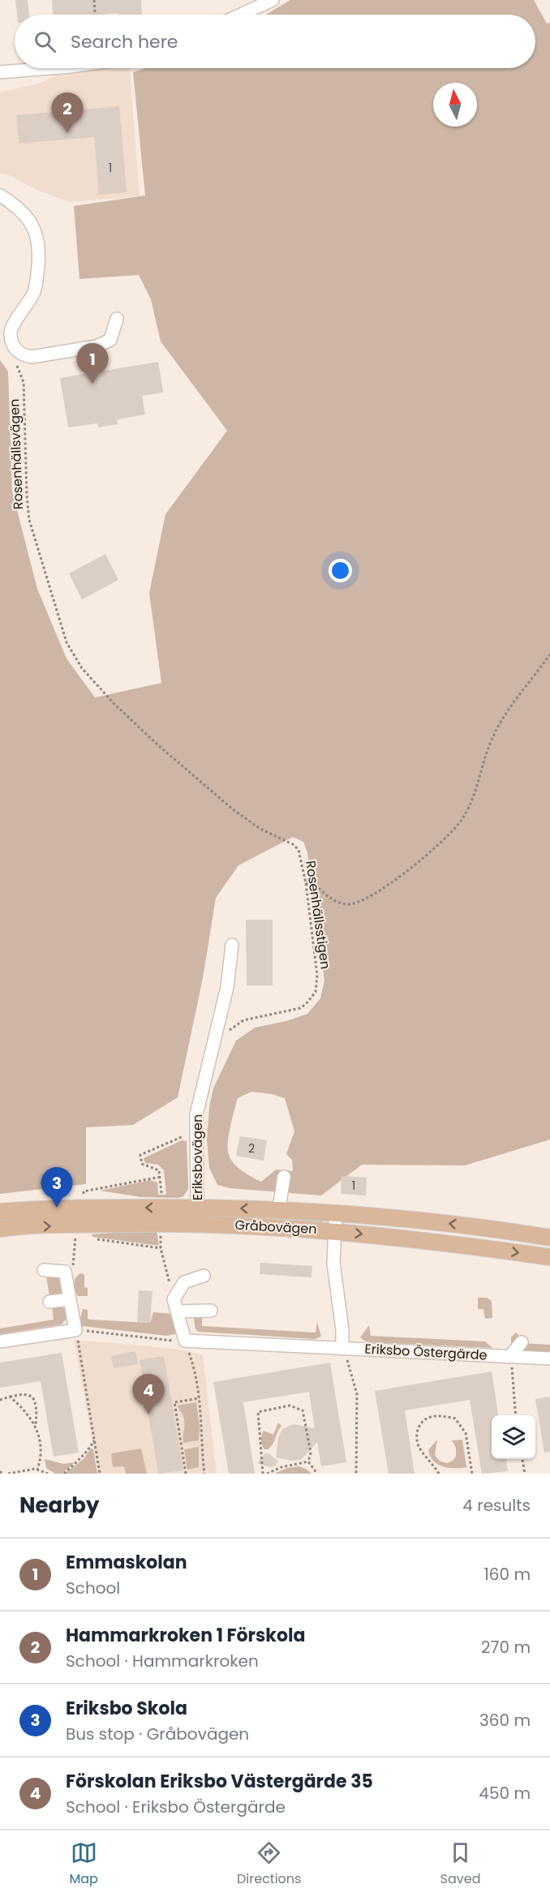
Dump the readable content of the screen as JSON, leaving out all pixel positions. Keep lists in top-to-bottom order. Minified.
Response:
{"streets":{"main road":["Gråbovägen"],"street":["Eriksbovägen","Eriksbo Östergärde"],"path":["Rosenhällsvägen","Rosenhällsstigen"]},"crossings":[["Rosenhällsvägen","Rosenhällsstigen"],["Rosenhällsstigen","Eriksbovägen"],["Eriksbovägen","Gråbovägen"]],"house_numbers":["1","2","1"],"north":"top","page":{"search":"Search here","pins":["2","1","3","4"],"heading":["Nearby","4 results"],"list":[{"mark":"1","name":"Emmaskolan","note":"School","value":"160 m"},{"mark":"2","name":"Hammarkroken 1 Förskola","note":"School · Hammarkroken","value":"270 m"},{"mark":"3","name":"Eriksbo Skola","note":"Bus stop · Gråbovägen","value":"360 m"},{"mark":"4","name":"Förskolan Eriksbo Västergärde 35","note":"School · Eriksbo Östergärde","value":"450 m"}],"nav":["Map","Directions","Saved"]}}
